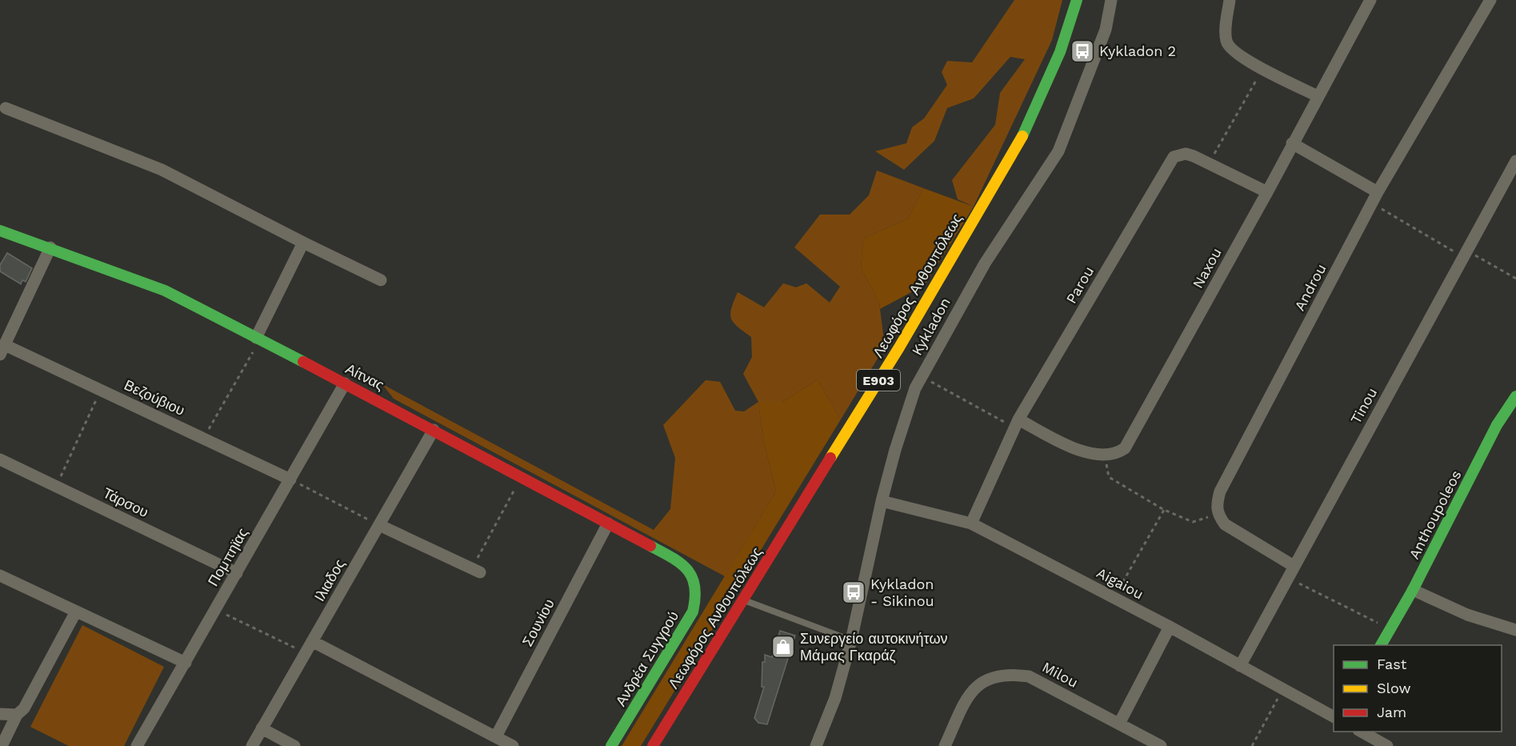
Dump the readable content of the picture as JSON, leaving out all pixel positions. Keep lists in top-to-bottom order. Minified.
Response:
{"streets":{"street":["Naxou","Parou","Λεωφόρος Ανθουπόλεως","Androu","Kykladon","Αίτνας","E903","Βεζούβιου","Tinou","Τάρσου","Anthoupoleos","Πομπηϊας","Ιλιαδος","Aigaiou","Σουνίου","Ανδρέα Συγγρού","Milou"]},"crossings":[["Naxou","Parou"],["Parou","Aigaiou"],["Kykladon","Aigaiou"],["Αίτνας","Πομπηϊας"],["Αίτνας","Ιλιαδος"],["Αίτνας","Σουνίου"],["Αίτνας","Ανδρέα Συγγρού"],["Βεζούβιου","Πομπηϊας"],["Tinou","Aigaiou"],["Τάρσου","Πομπηϊας"]],"places":{"bus stop":["Kykladon 2","Kykladon - Sikinou"],"shop":["Συνεργείο αυτοκινήτων Μάμας Γκαράζ"]},"legend":["Fast","Slow","Jam"]}
